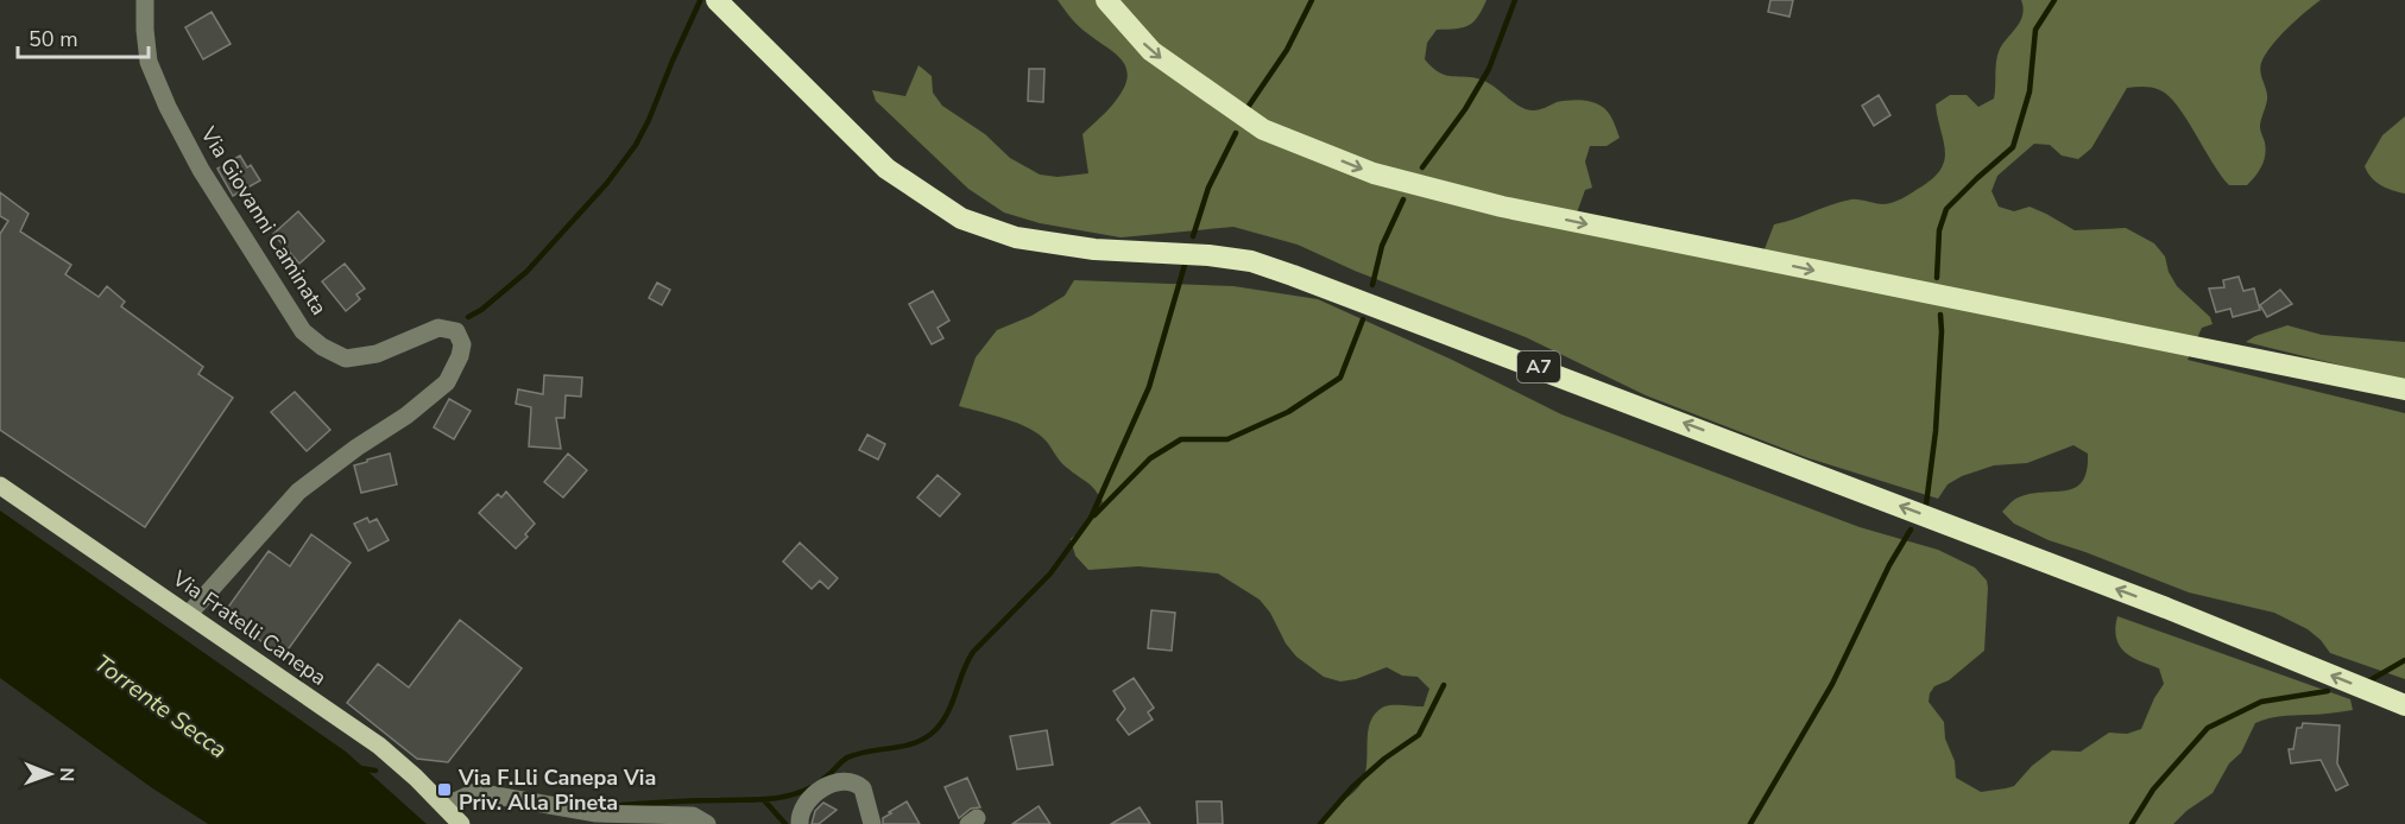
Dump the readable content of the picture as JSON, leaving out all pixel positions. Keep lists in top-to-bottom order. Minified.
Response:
{"streets":{"highway":["A7"],"main road":["Via Fratelli Canepa"],"street":["Via Giovanni Caminata"]},"crossings":[["Via Giovanni Caminata","Via Fratelli Canepa"]],"water":["Torrente Secca"],"places":{"transit":["Via F.Lli Canepa Via Priv. Alla Pineta"]},"scale_bar":"50 m","north":"right"}
